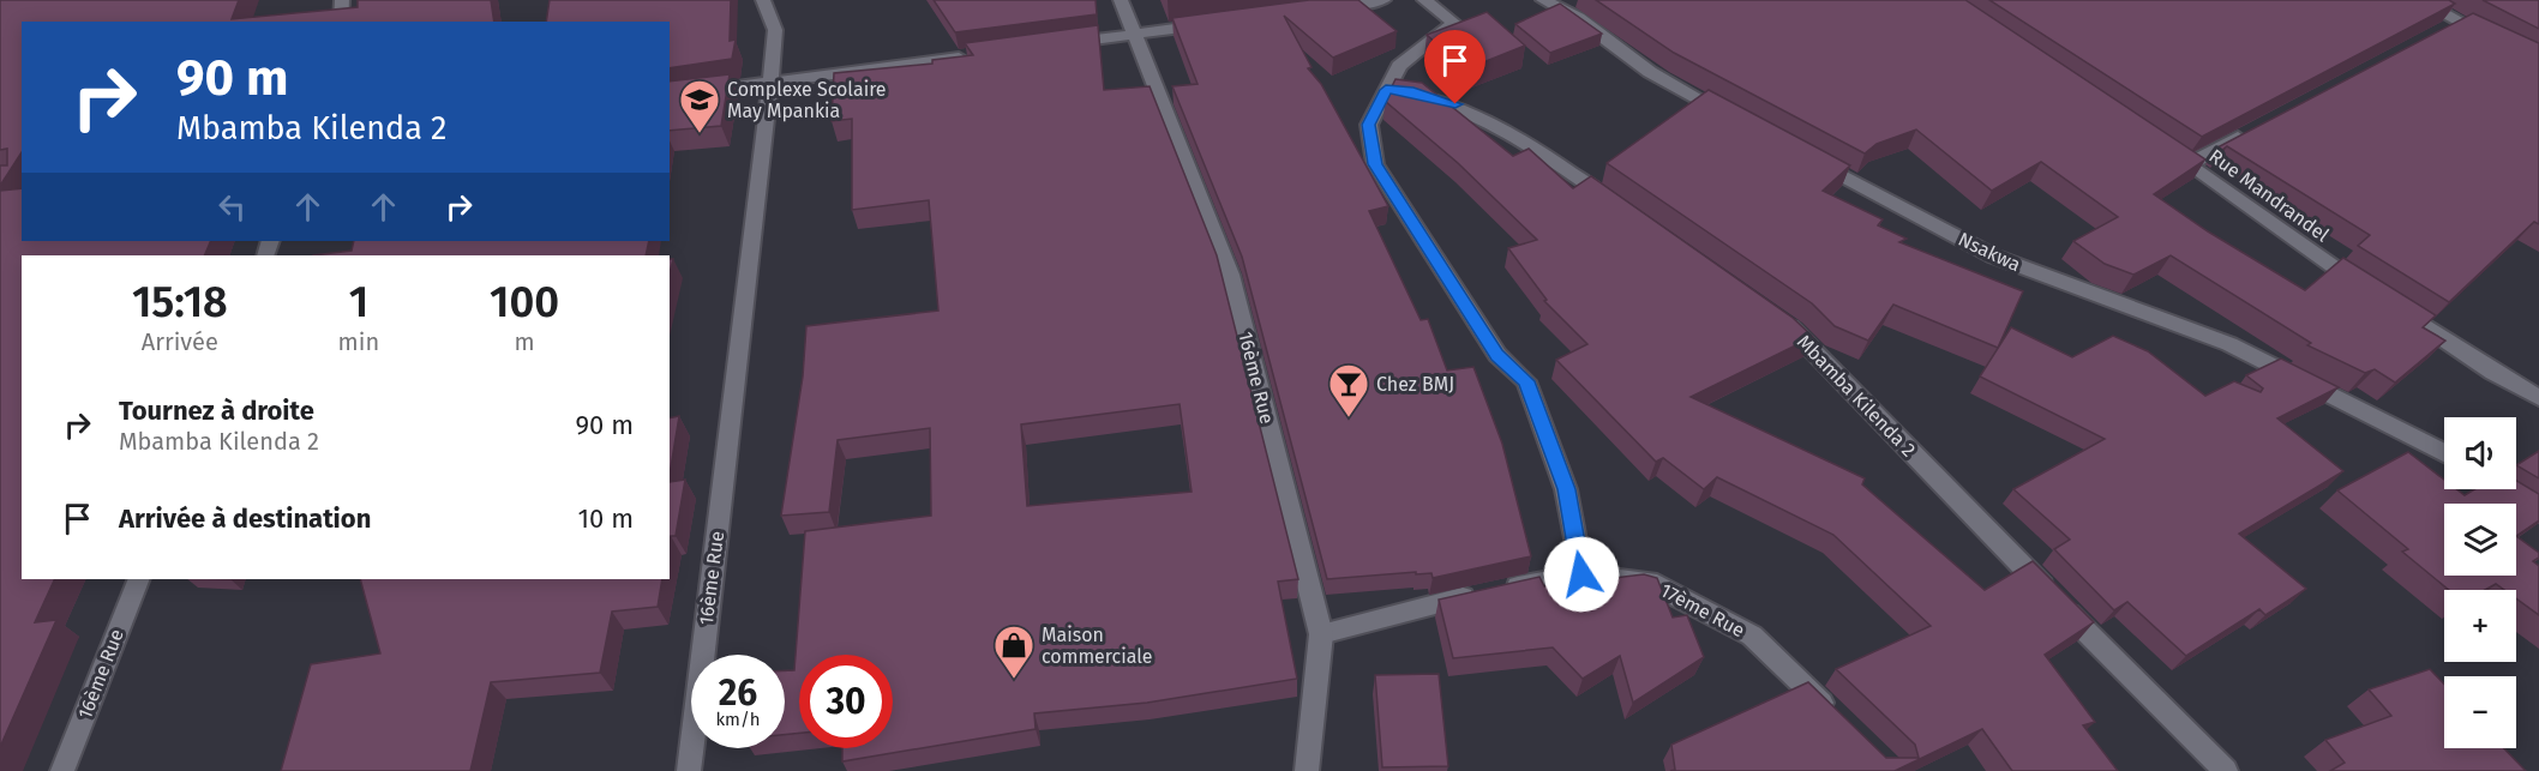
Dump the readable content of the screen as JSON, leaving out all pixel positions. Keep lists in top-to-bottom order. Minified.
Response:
{"streets":{"street":["Rue Mandrandel","Nsakwa","16ème Rue","Mbamba Kilenda 2","17ème Rue"]},"crossings":[["16ème Rue","17ème Rue"]],"places":{"school or university":["Complexe Scolaire May Mpankia"],"bar":["Chez BMJ"],"shop":["Maison commerciale"]},"page":{"turn":["90 m","Mbamba Kilenda 2"],"eta":["15:18","Arrivée","1","min","100","m"],"list":[{"name":"Tournez à droite","note":"Mbamba Kilenda 2","value":"90 m"},{"name":"Arrivée à destination","value":"10 m"}],"map_buttons":["+","−"],"speed":"26 km/h","limit":"30"}}
